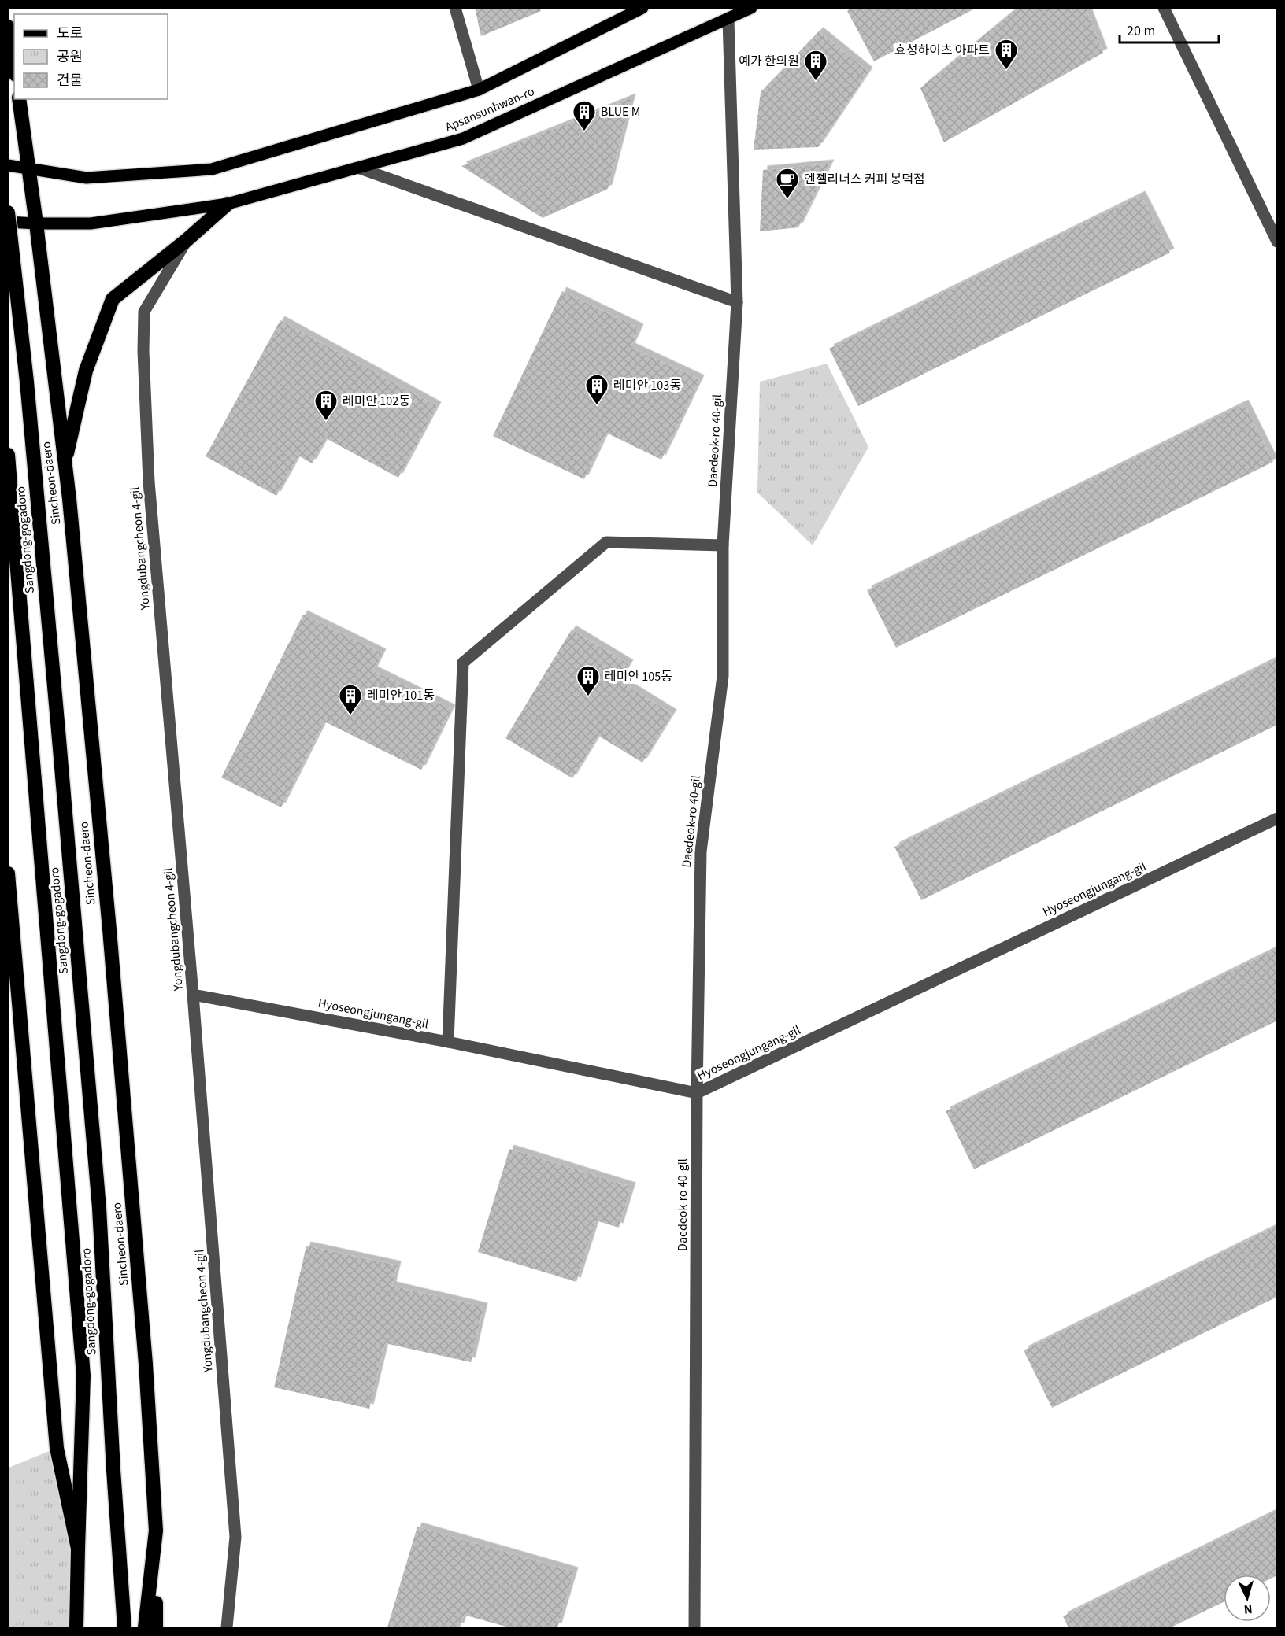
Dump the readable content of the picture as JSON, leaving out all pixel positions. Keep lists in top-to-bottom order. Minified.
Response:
{"streets":{"highway":["Sincheon-daero","Sangdong-gogadoro"],"main road":["Apsansunhwan-ro"],"street":["Daedeok-ro 40-gil","Yongdubangcheon 4-gil","Hyoseongjungang-gil"]},"crossings":[["Apsansunhwan-ro","Daedeok-ro 40-gil"],["Apsansunhwan-ro","Sincheon-daero"],["Daedeok-ro 40-gil","Hyoseongjungang-gil"],["Yongdubangcheon 4-gil","Hyoseongjungang-gil"]],"places":{"building":["효성하이츠 아파트","예가 한의원","BLUE M","레미안 103동","레미안 102동","레미안 105동","레미안 101동"],"cafe":["엔젤리너스 커피 봉덕점"]},"legend":["도로","공원","건물"],"scale_bar":"20 m","north":"bottom"}
